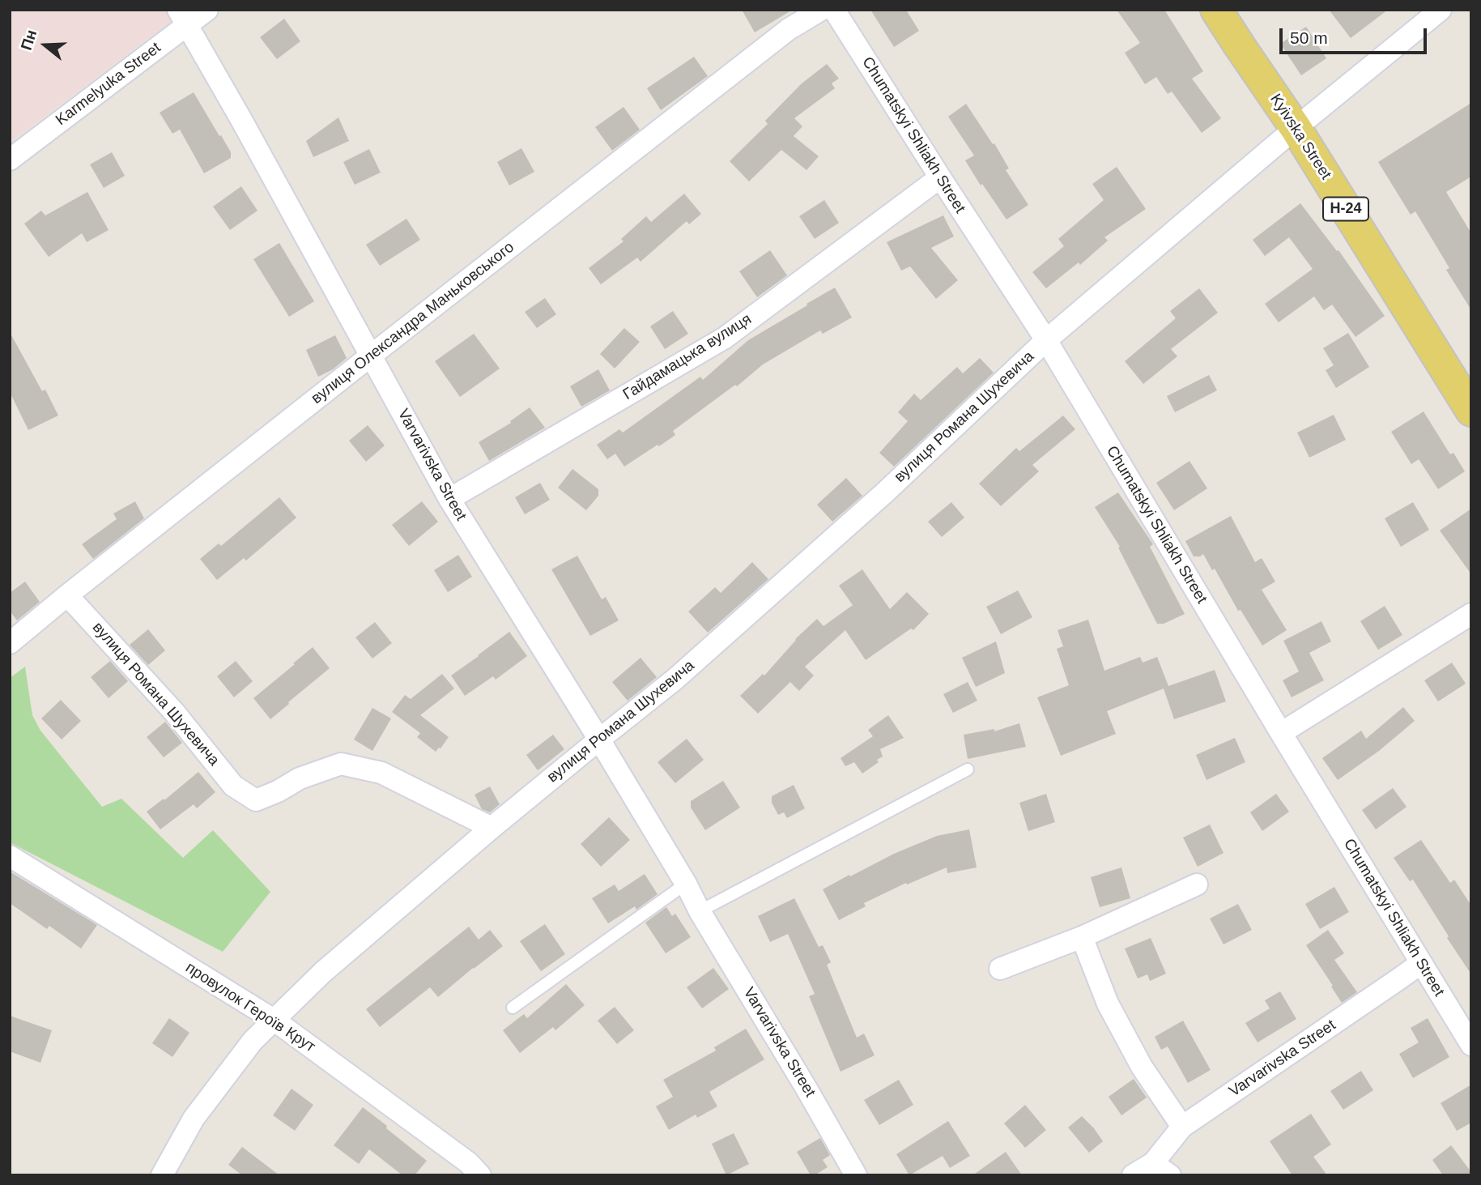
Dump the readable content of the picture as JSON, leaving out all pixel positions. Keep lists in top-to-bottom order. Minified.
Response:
{"streets":{"main road":["Kyivska Street","Н-24"],"street":["Karmelyuka Street","Chumatskyi Shliakh Street","вулиця Олександра Маньковського","Гайдамацька вулиця","вулиця Романа Шухевича","Varvarivska Street","провулок Героїв Крут"]},"crossings":[["Karmelyuka Street","Varvarivska Street"],["Chumatskyi Shliakh Street","Гайдамацька вулиця"],["Chumatskyi Shliakh Street","вулиця Романа Шухевича"],["Chumatskyi Shliakh Street","Varvarivska Street"],["Kyivska Street","вулиця Романа Шухевича"],["вулиця Олександра Маньковського","вулиця Романа Шухевича"],["вулиця Олександра Маньковського","Varvarivska Street"],["Гайдамацька вулиця","Varvarivska Street"],["вулиця Романа Шухевича","Varvarivska Street"],["вулиця Романа Шухевича","провулок Героїв Крут"]],"scale_bar":"50 m","north":"left"}
